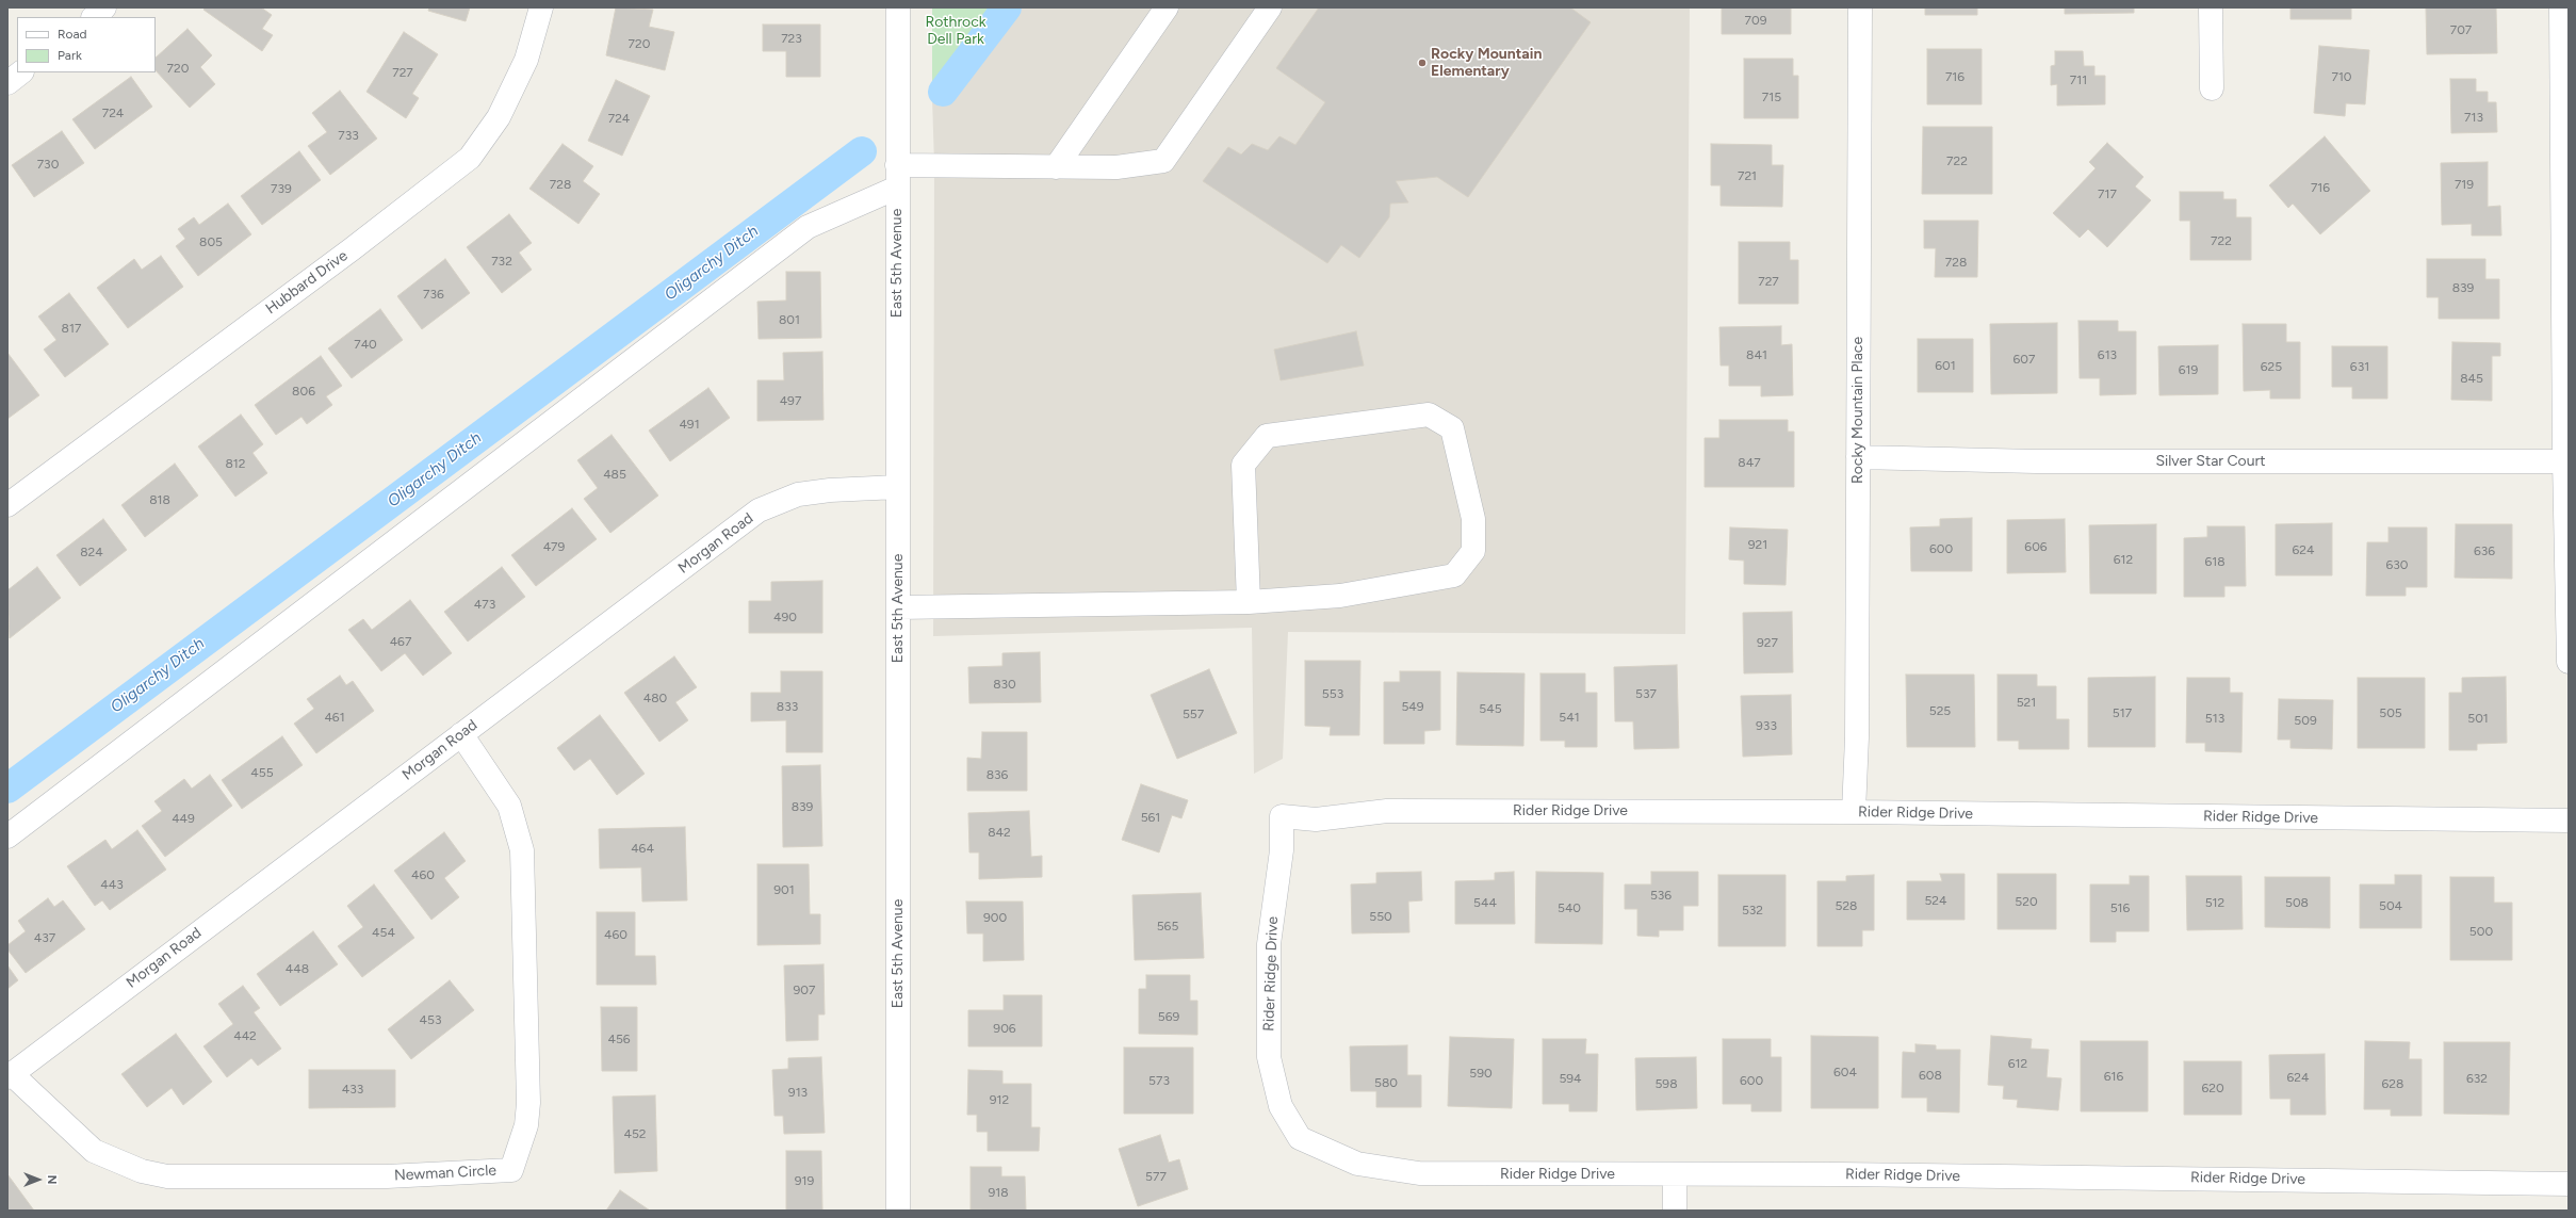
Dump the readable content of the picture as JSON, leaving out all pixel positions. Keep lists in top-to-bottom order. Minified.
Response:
{"streets":{"street":["East 5th Avenue","Hubbard Drive","Rocky Mountain Place","Silver Star Court","Morgan Road","Rider Ridge Drive","Newman Circle"]},"crossings":[["East 5th Avenue","Morgan Road"],["Rocky Mountain Place","Silver Star Court"],["Rocky Mountain Place","Rider Ridge Drive"],["Morgan Road","Newman Circle"]],"water":["Oligarchy Ditch"],"parks":["Rothrock Dell Park"],"places":["Rocky Mountain Elementary"],"house_numbers":["709","707","723","720","720","727","716","710","711","715","724","713","724","733","722","730","721","728","719","716","739","717","722","805","732","728","727","839","736","801","817","740","841","613","607","601","625","631","619","845","806","497","491","847","812","485","818","921","479","606","600","624","636","824","612","618","630","473","490","467","927","830","553","537","480","521","833","549","545","525","517","505","557","461","541","513","501","509","933","455","836","839","561","449","842","464","460","443","901","536","524","520","544","512","508","528","504","540","516","532","550","900","565","500","454","460","437","448","907","569","453","906","442","456","612","604","590","608","616","624","594","632","573","600","580","598","628","620","433","913","912","452","577","919","918"],"legend":["Road","Park"],"north":"right"}
